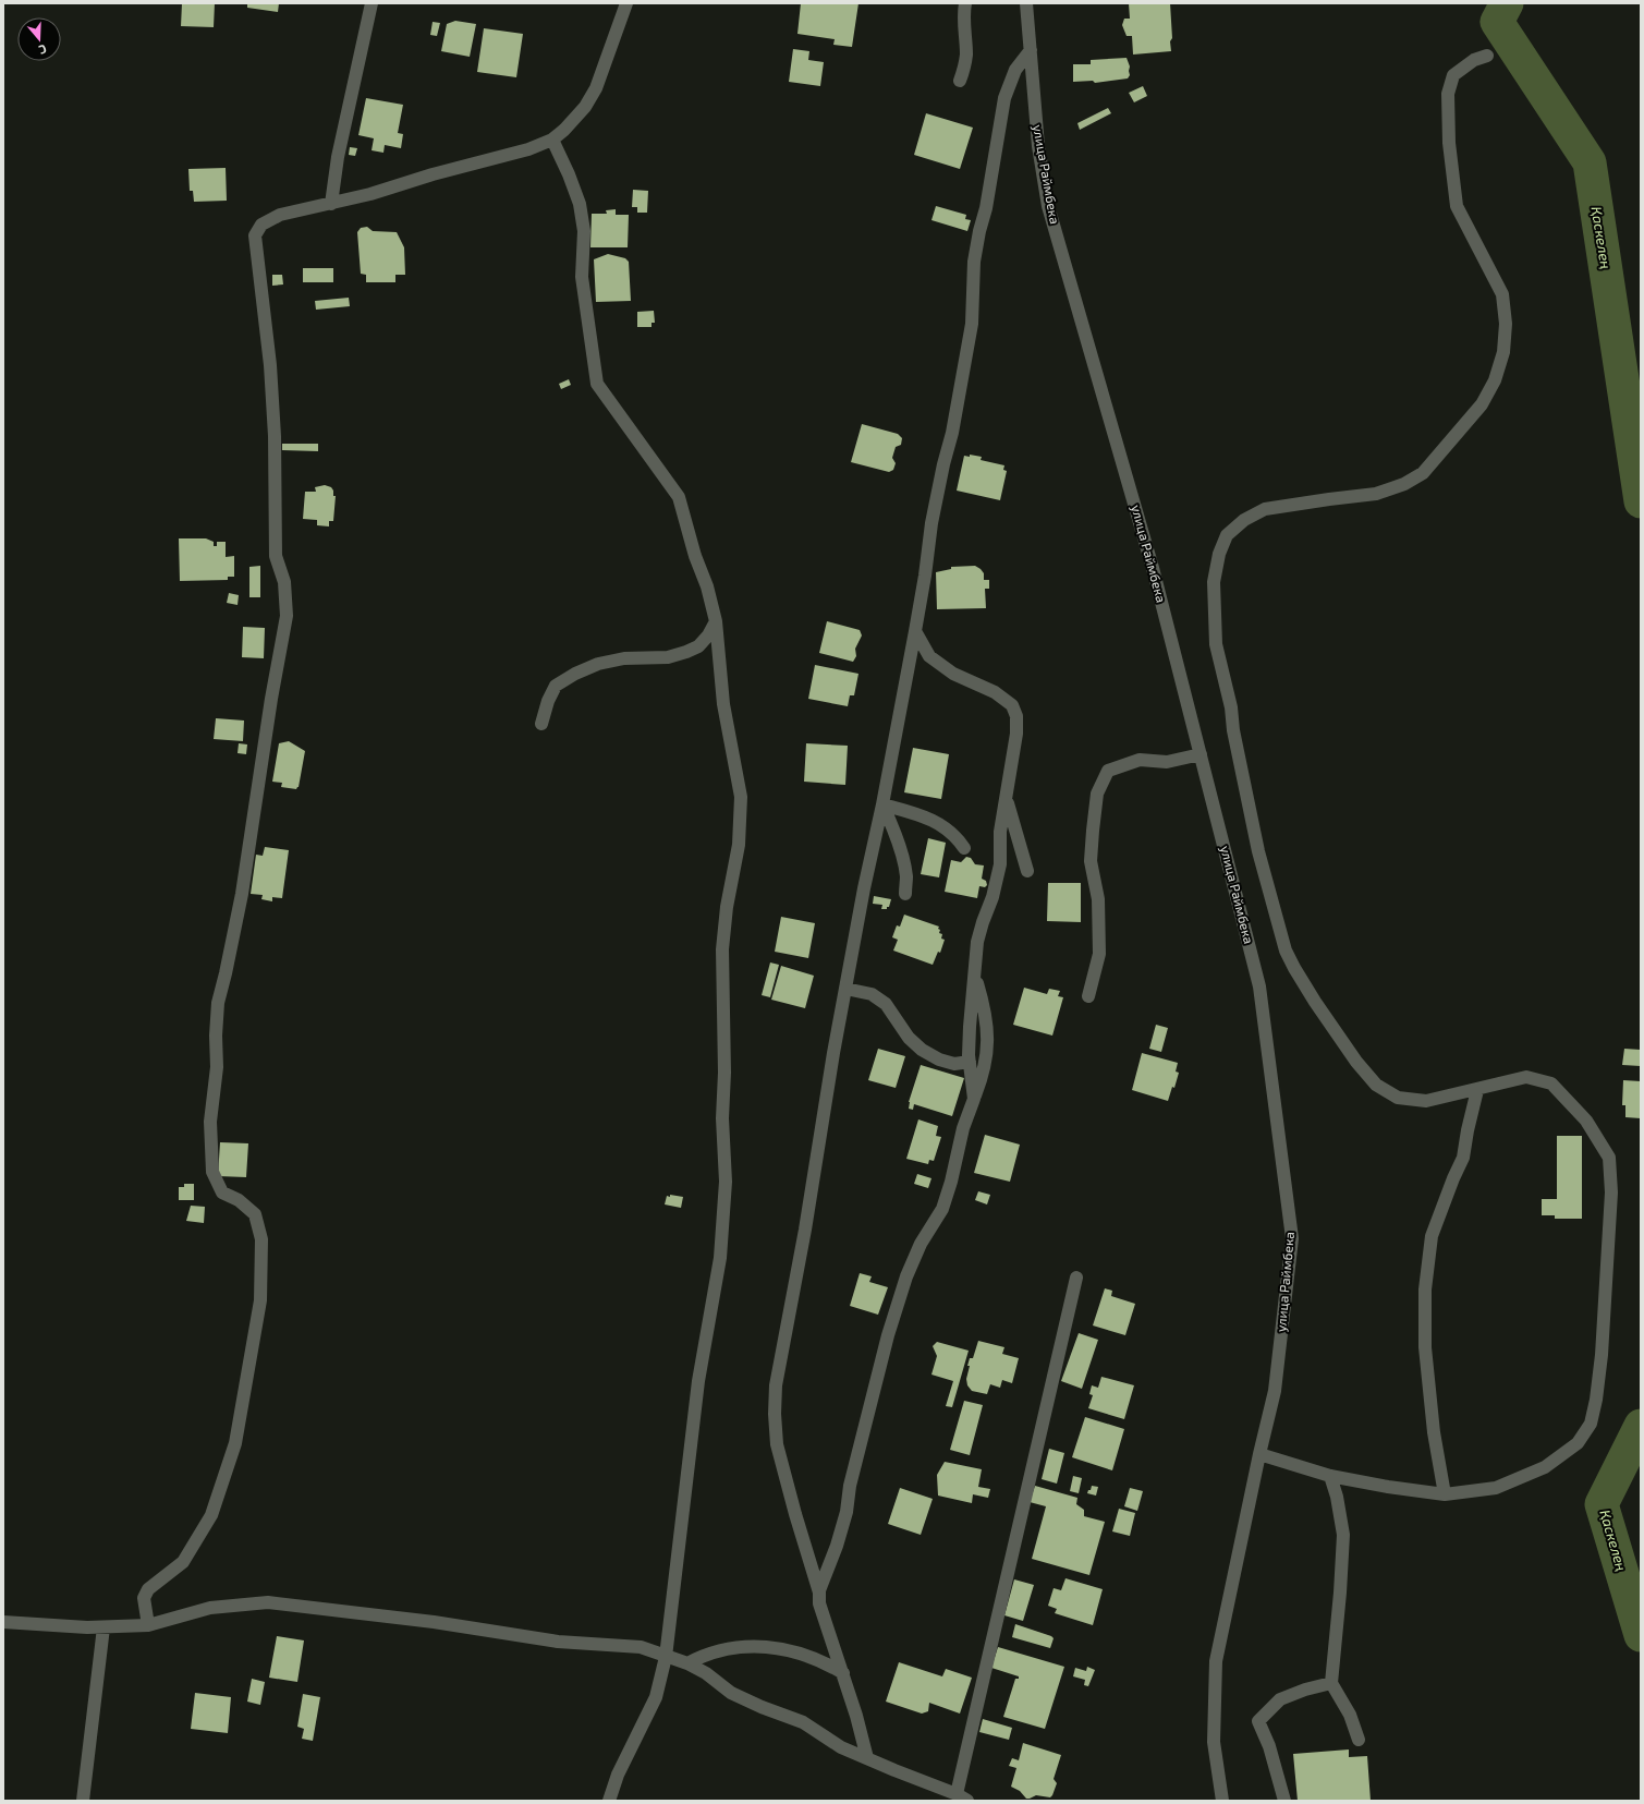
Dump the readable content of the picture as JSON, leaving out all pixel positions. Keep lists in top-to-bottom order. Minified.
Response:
{"streets":{"street":["улица Раймбека"]},"water":["Қаскелең"],"north":"bottom"}
